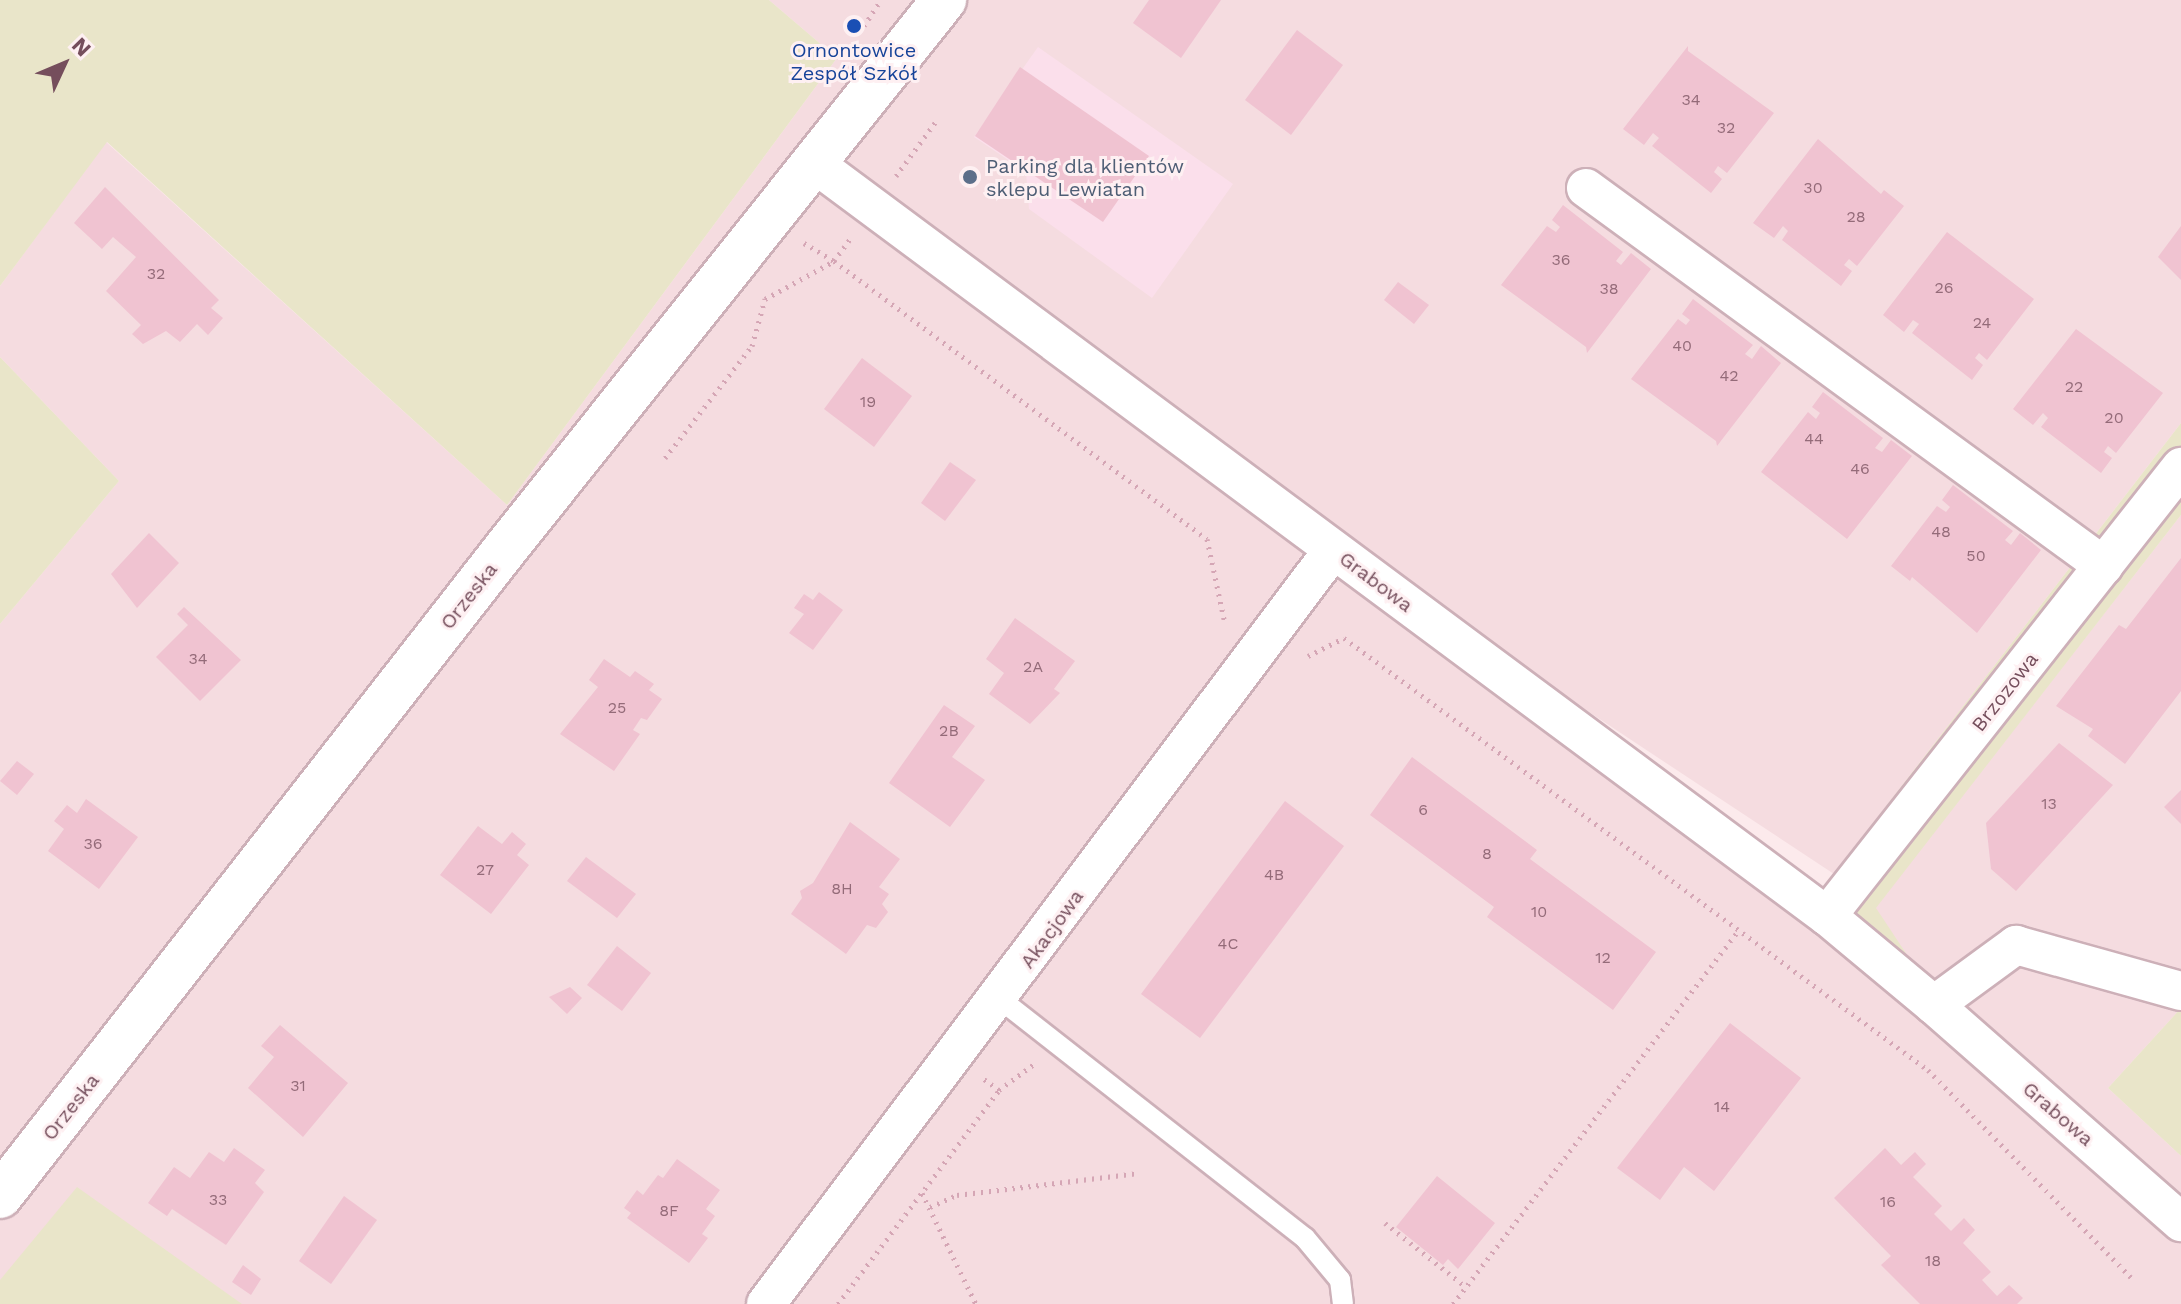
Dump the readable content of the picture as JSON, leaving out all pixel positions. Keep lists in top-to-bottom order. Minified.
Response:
{"streets":{"street":["Grabowa","Orzeska","Brzozowa","Akacjowa"]},"crossings":[["Grabowa","Orzeska"],["Grabowa","Brzozowa"],["Grabowa","Akacjowa"]],"places":["Ornontowice Zespół Szkół","Parking dla klientów sklepu Lewiatan"],"house_numbers":["34","32","30","28","36","32","26","38","24","40","42","22","19","20","44","46","48","50","34","2A","25","2B","13","6","36","8","27","4B","8H","10","4C","12","31","14","33","16","8F","18"],"north":"top right"}
